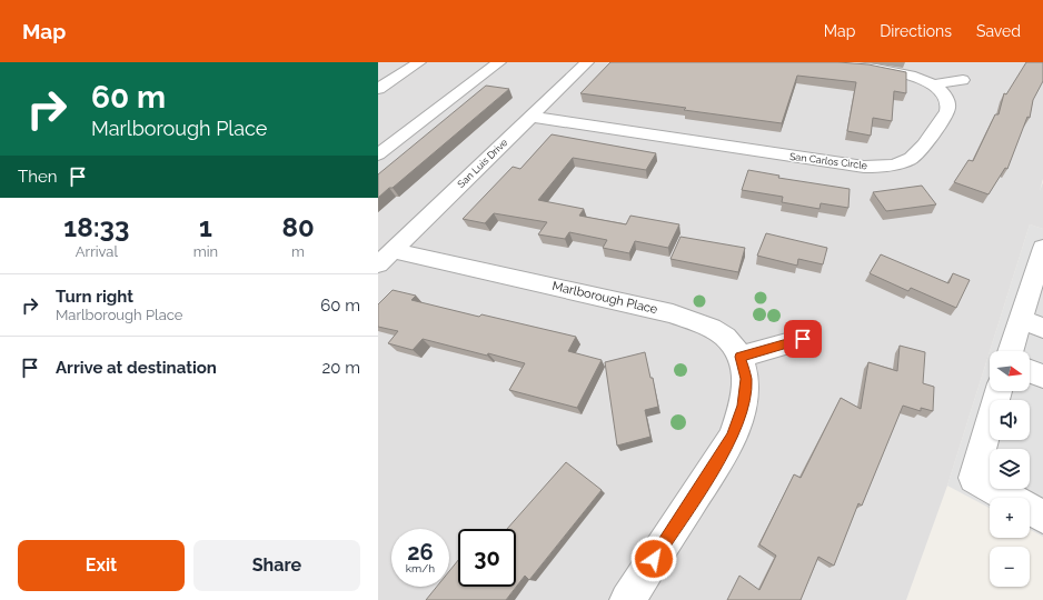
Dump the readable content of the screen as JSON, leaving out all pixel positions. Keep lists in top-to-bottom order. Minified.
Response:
{"streets":{"street":["San Carlos Circle","San Luis Drive","Marlborough Place"]},"crossings":[["San Carlos Circle","San Luis Drive"],["San Luis Drive","Marlborough Place"]],"north":"right","page":{"header":"Map","nav":["Map","Directions","Saved"],"turn":["60 m","Marlborough Place"],"then":"Then","eta":["18:33","Arrival","1","min","80","m"],"list":[{"name":"Turn right","note":"Marlborough Place","value":"60 m"},{"name":"Arrive at destination","value":"20 m"}],"map_buttons":["+","−"],"speed":"26 km/h","limit":"30","buttons":["Exit","Share"]}}
